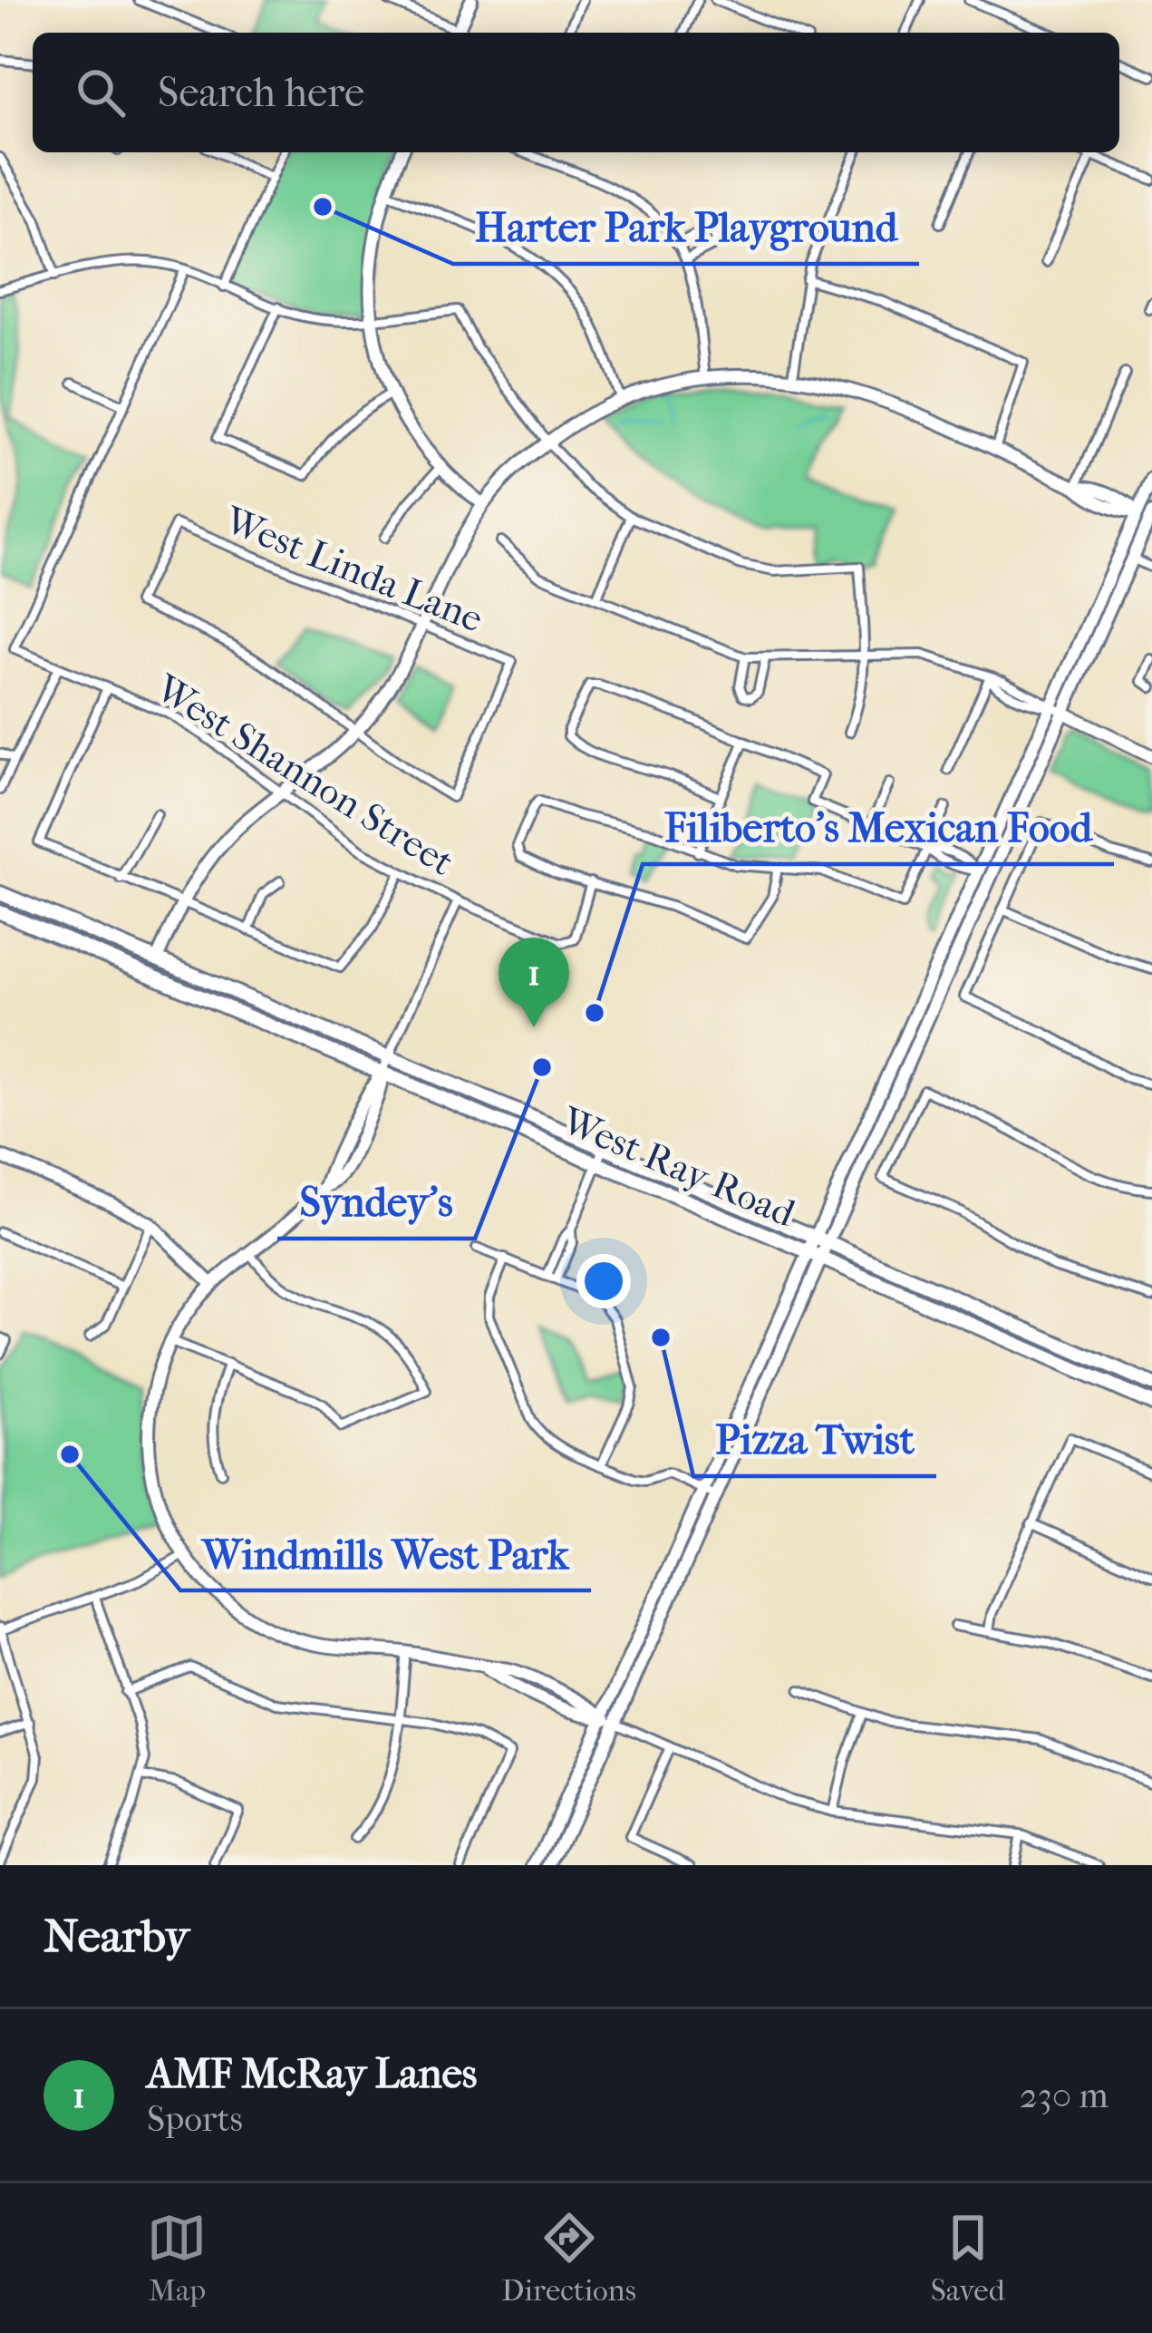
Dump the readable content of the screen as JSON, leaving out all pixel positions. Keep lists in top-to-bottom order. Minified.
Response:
{"streets":{"main road":["West Ray Road"],"street":["West Linda Lane","West Shannon Street"]},"places":["Harter Park Playground","Filiberto’s Mexican Food","Syndey's","Pizza Twist","Windmills West Park"],"page":{"search":"Search here","pins":"1","heading":"Nearby","list":[{"mark":"1","name":"AMF McRay Lanes","note":"Sports","value":"230 m"}],"nav":["Map","Directions","Saved"]}}
